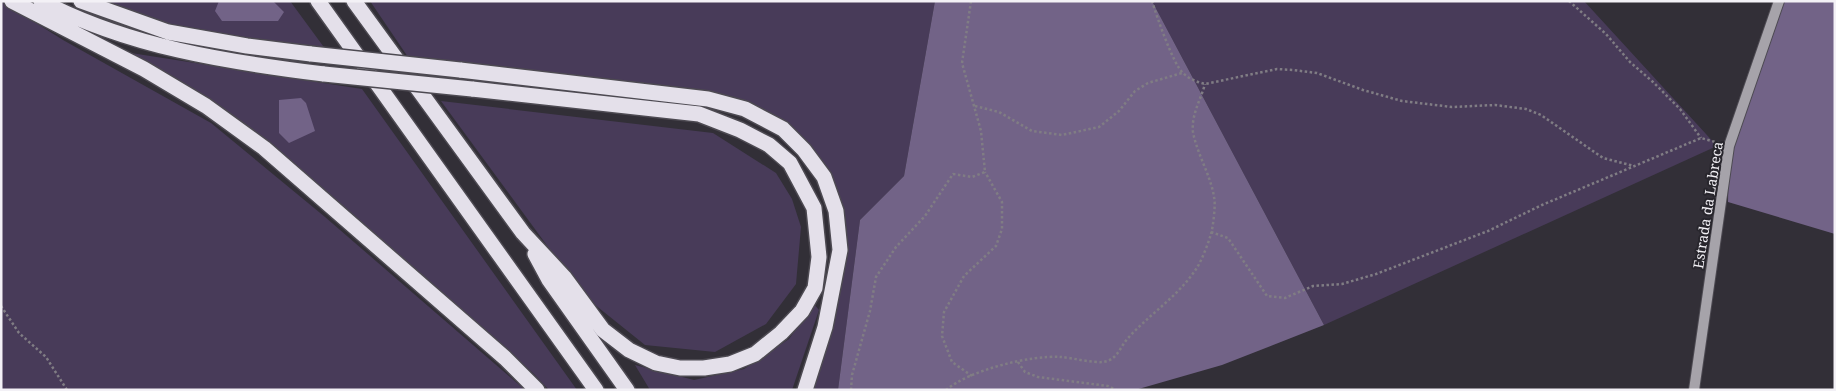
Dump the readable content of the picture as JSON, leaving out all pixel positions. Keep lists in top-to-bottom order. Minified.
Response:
{"streets":{"street":["Estrada da Labreca"]}}
